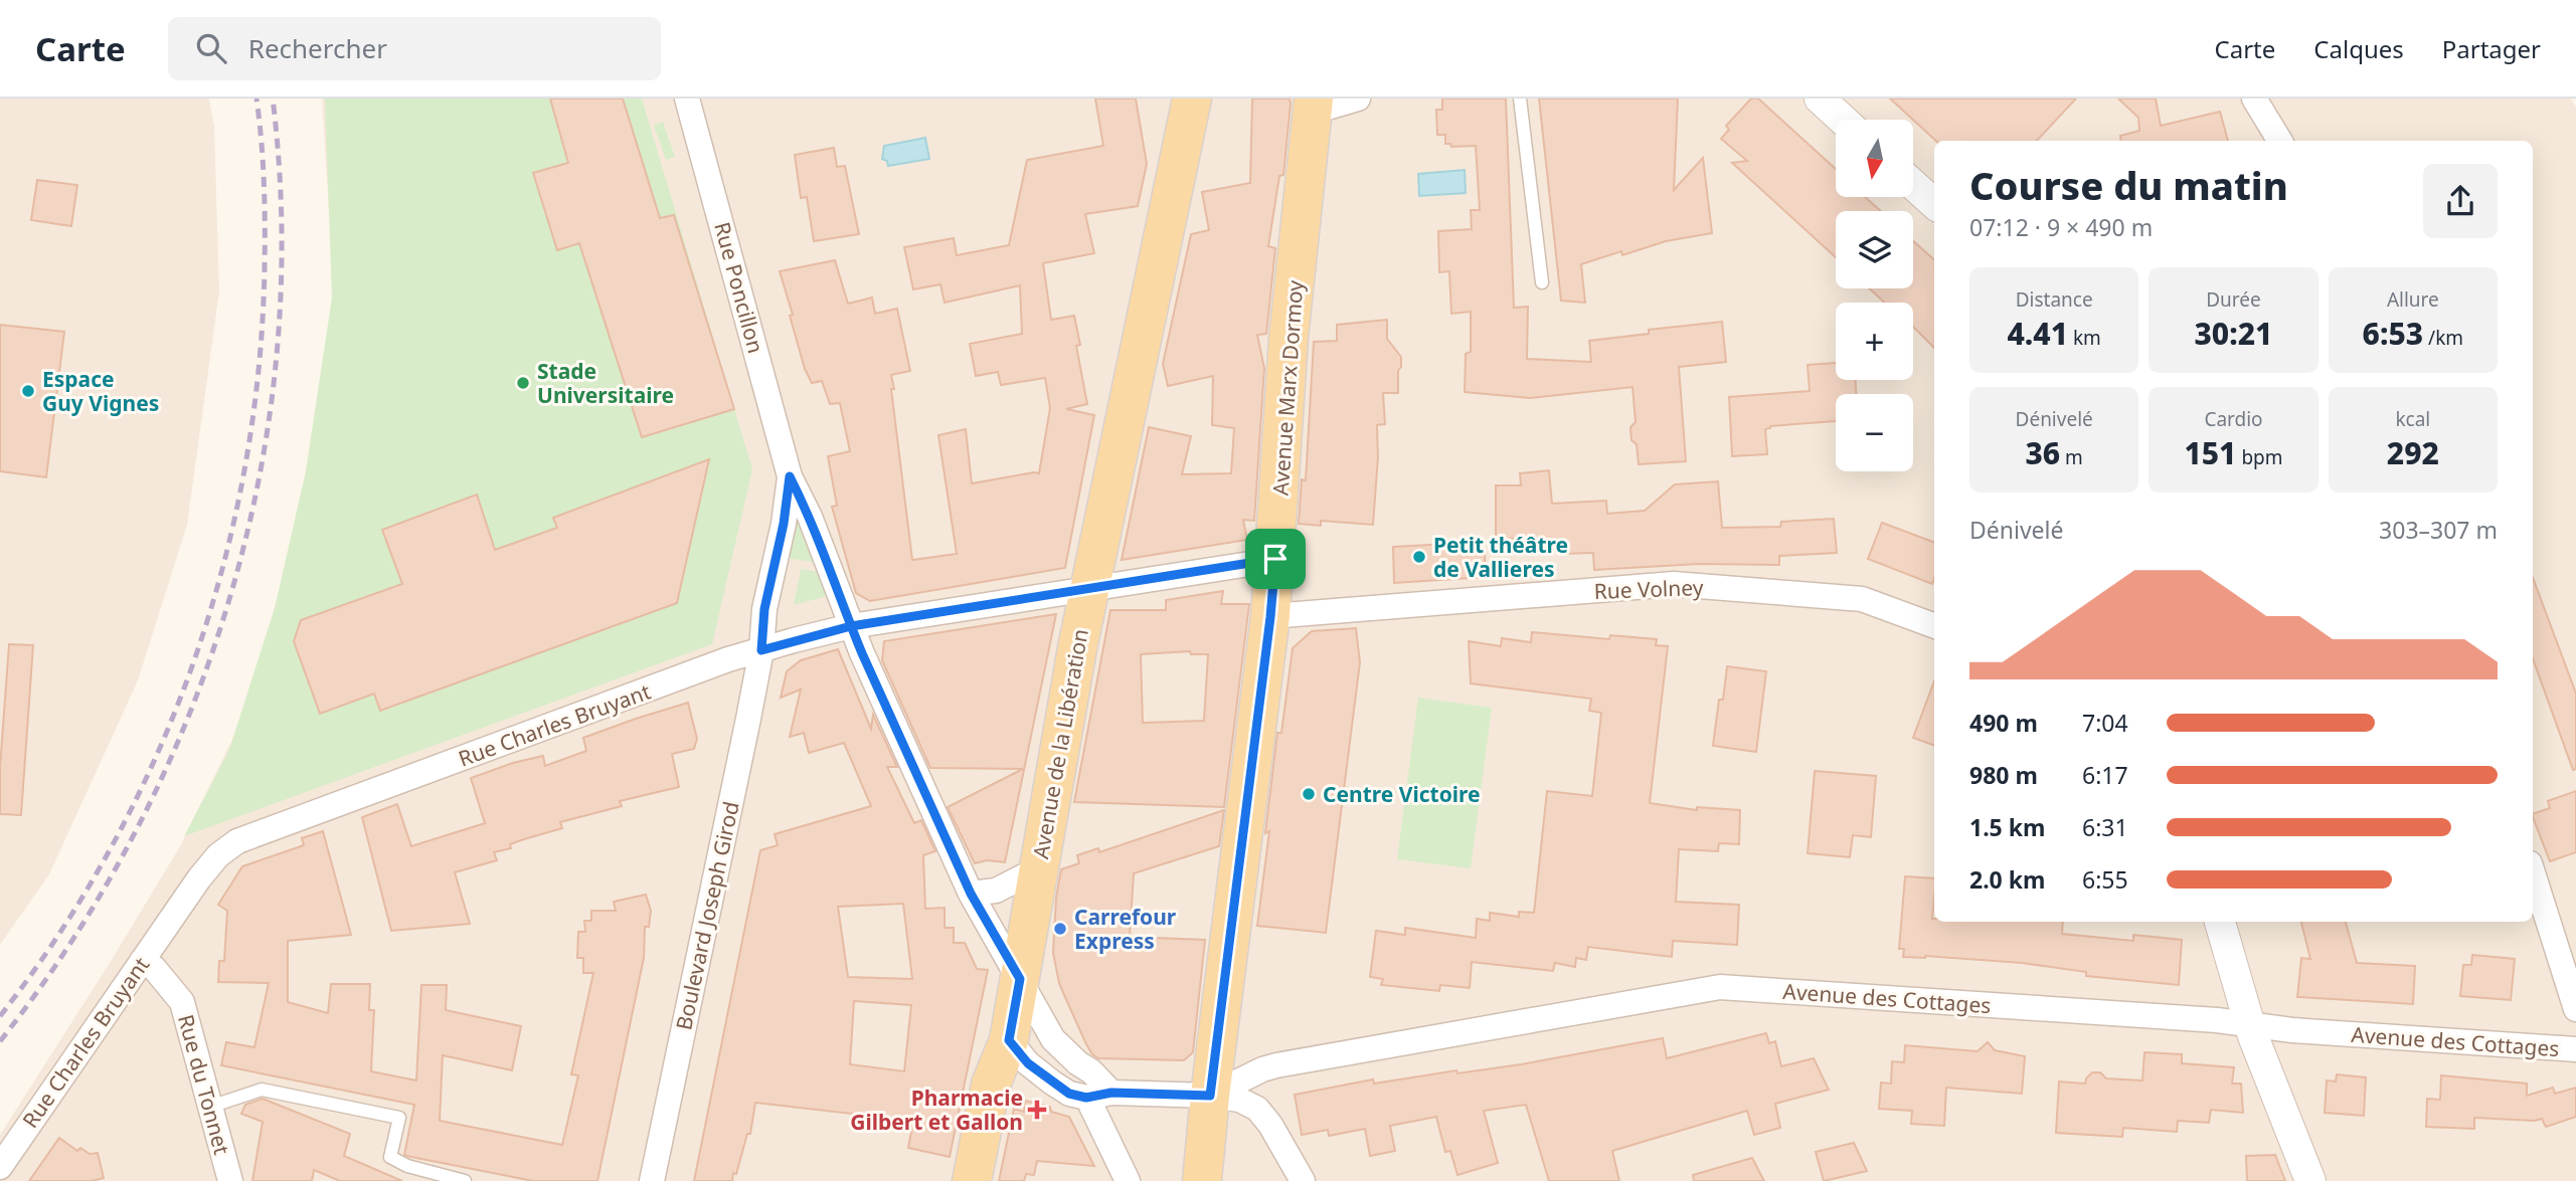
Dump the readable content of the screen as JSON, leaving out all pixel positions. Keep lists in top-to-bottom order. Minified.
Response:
{"streets":{"main road":["Avenue Marx Dormoy","Avenue de la Libération"],"street":["Rue Poncillon","Rue Volney","Rue Charles Bruyant","Boulevard Joseph Girod","Avenue des Cottages","Rue du Tonnet"]},"crossings":[["Rue Poncillon","Rue Charles Bruyant"],["Rue Poncillon","Avenue de la Libération"],["Rue Poncillon","Boulevard Joseph Girod"],["Avenue Marx Dormoy","Rue Volney"],["Avenue Marx Dormoy","Rue Charles Bruyant"],["Avenue Marx Dormoy","Avenue des Cottages"],["Rue Charles Bruyant","Avenue de la Libération"],["Rue Charles Bruyant","Boulevard Joseph Girod"],["Rue Charles Bruyant","Rue du Tonnet"]],"places":{"other":["Stade Universitaire","Espace Guy Vignes","Petit théâtre de Vallieres","Centre Victoire","Carrefour Express"],"health":["Pharmacie Gilbert et Gallon"]},"north":"bottom","page":{"header":"Carte","search":"Rechercher","nav":["Carte","Calques","Partager"],"map_buttons":["+","−"],"heading":["Course du matin","07:12 · 9 × 490 m"],"stats":[["Distance","4.41 km"],["Durée","30:21"],["Allure","6:53 /km"],["Dénivelé","36 m"],["Cardio","151 bpm"],["kcal","292"]],"chart":["Dénivelé","303–307 m"],"list":[{"name":"490 m","note":"7:04"},{"name":"980 m","note":"6:17"},{"name":"1.5 km","note":"6:31"},{"name":"2.0 km","note":"6:55"}]}}
